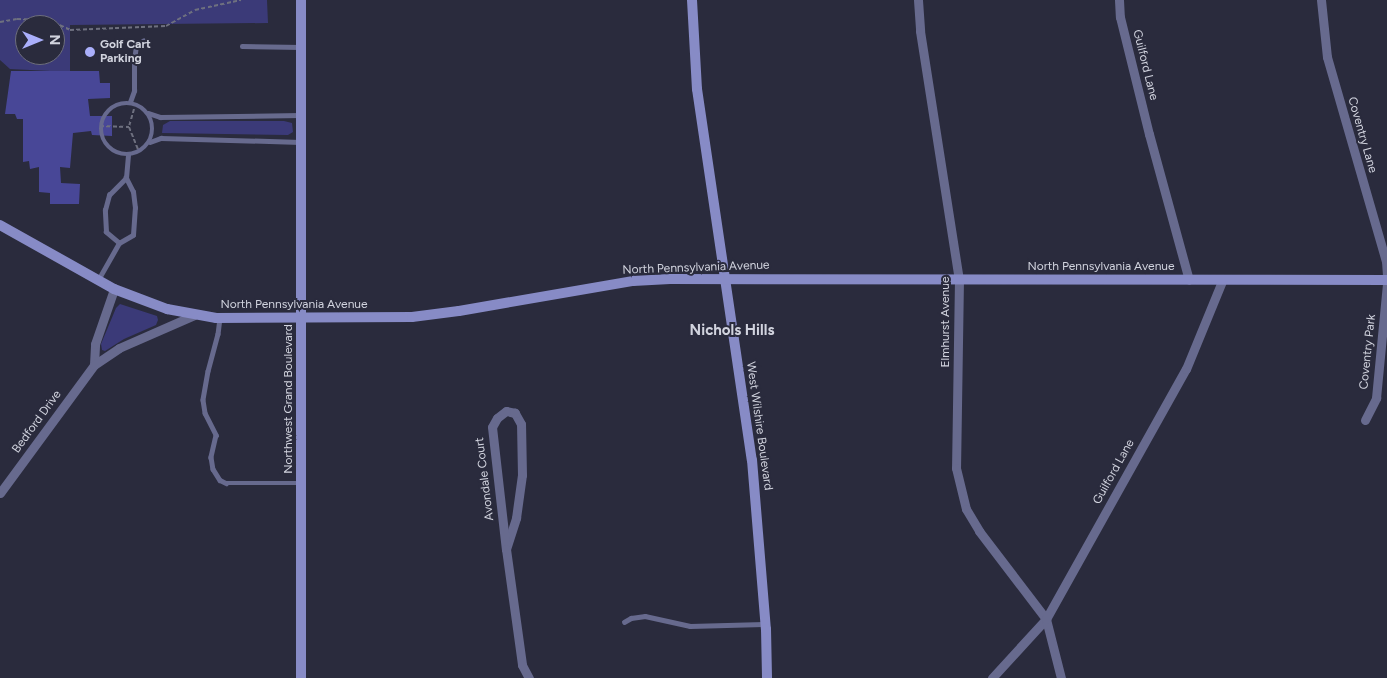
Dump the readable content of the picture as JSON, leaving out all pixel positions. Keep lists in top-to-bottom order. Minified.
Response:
{"streets":{"street":["Guilford Lane","Coventry Lane","North Pennsylvania Avenue","Elmhurst Avenue","Coventry Park","Northwest Grand Boulevard","Bedford Drive","West Wilshire Boulevard","Avondale Court"]},"crossings":[["Guilford Lane","North Pennsylvania Avenue"],["Guilford Lane","Elmhurst Avenue"],["North Pennsylvania Avenue","Elmhurst Avenue"],["North Pennsylvania Avenue","Northwest Grand Boulevard"],["North Pennsylvania Avenue","Bedford Drive"],["North Pennsylvania Avenue","West Wilshire Boulevard"]],"districts":["Nichols Hills"],"places":["Golf Cart Parking"],"north":"right"}
